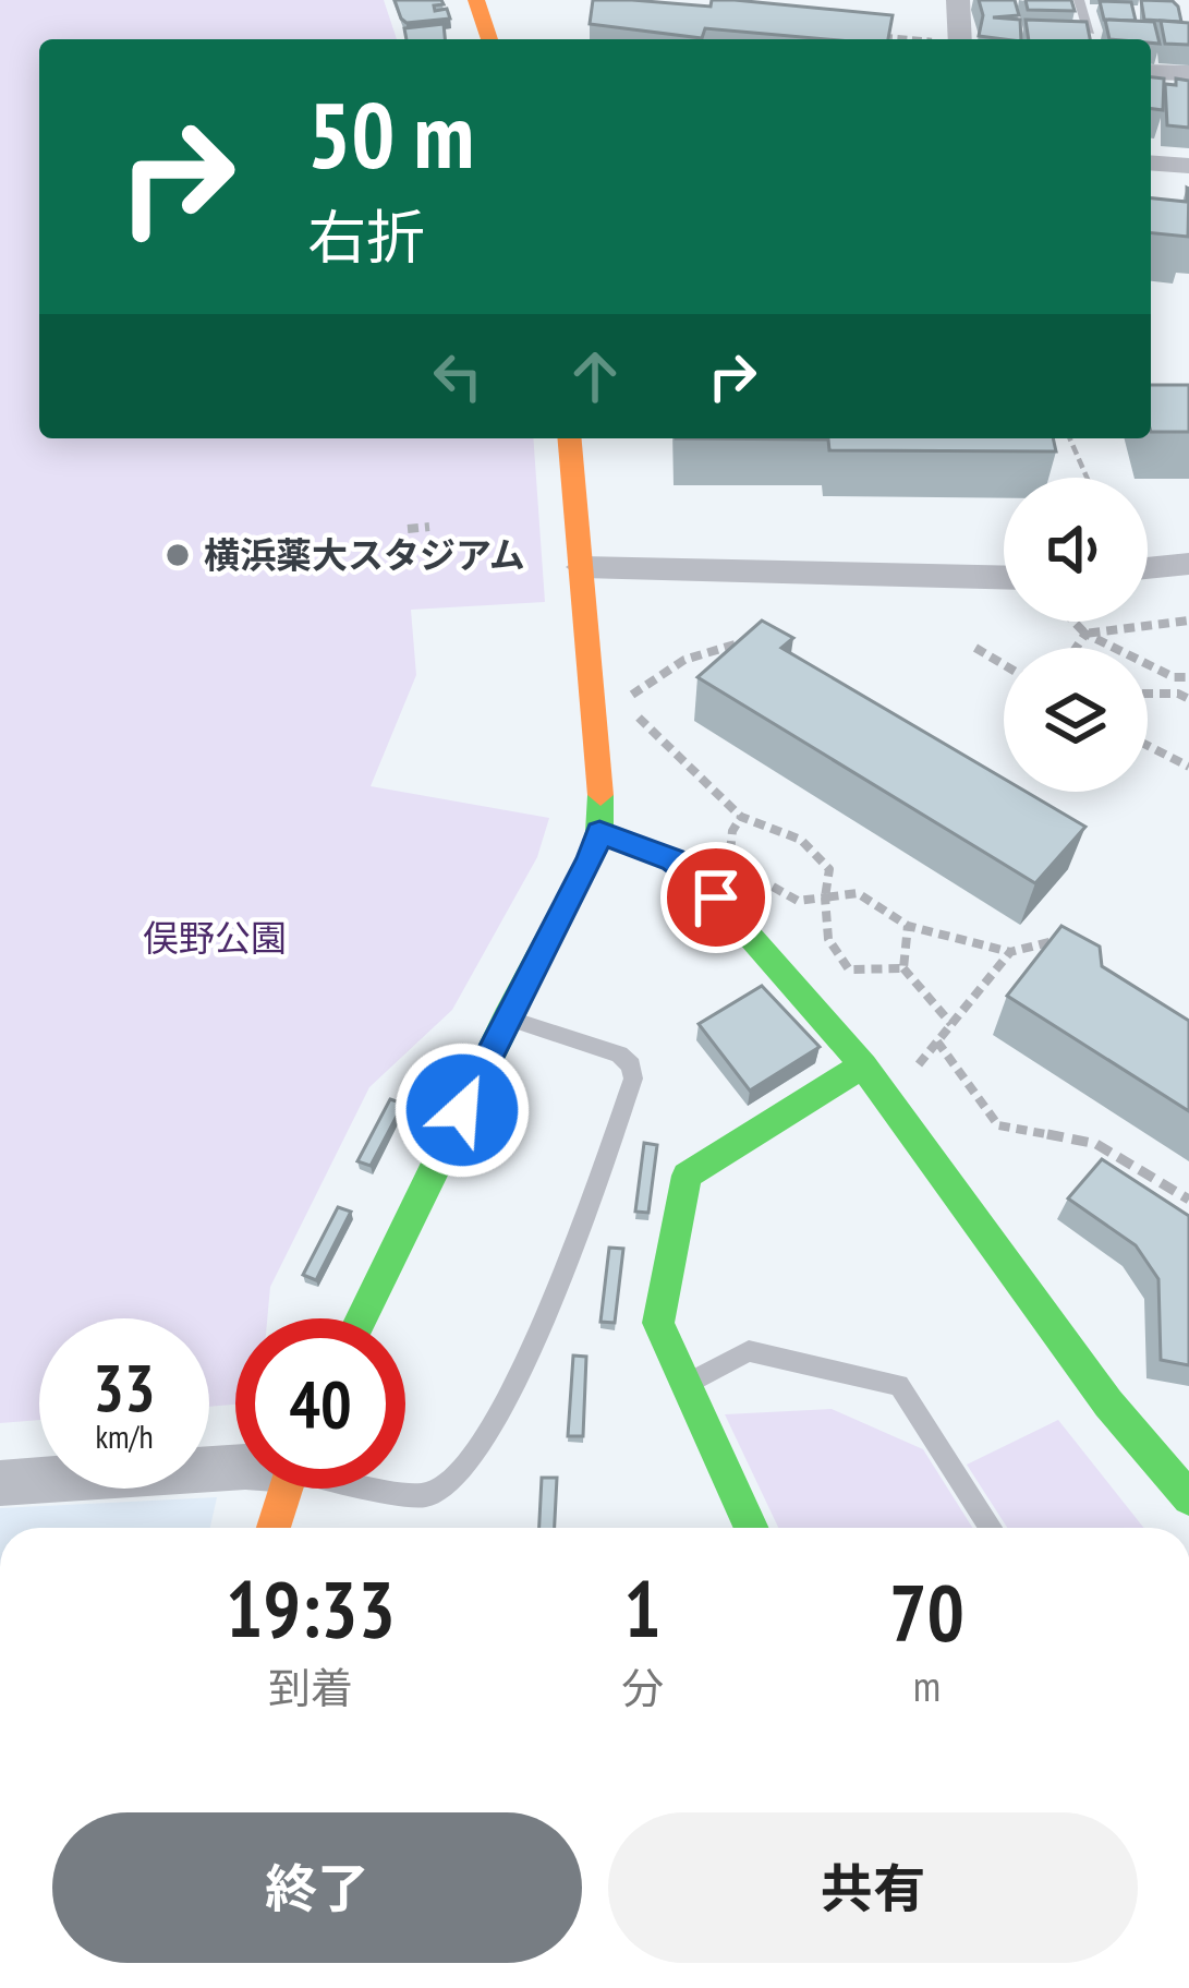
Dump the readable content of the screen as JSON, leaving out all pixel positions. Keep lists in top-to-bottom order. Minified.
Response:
{"parks":["俣野公園"],"places":["横浜薬大スタジアム"],"page":{"turn":["50 m","右折"],"speed":"33 km/h","limit":"40","eta":["19:33","到着","1","分","70","m"],"buttons":["終了","共有"]}}
